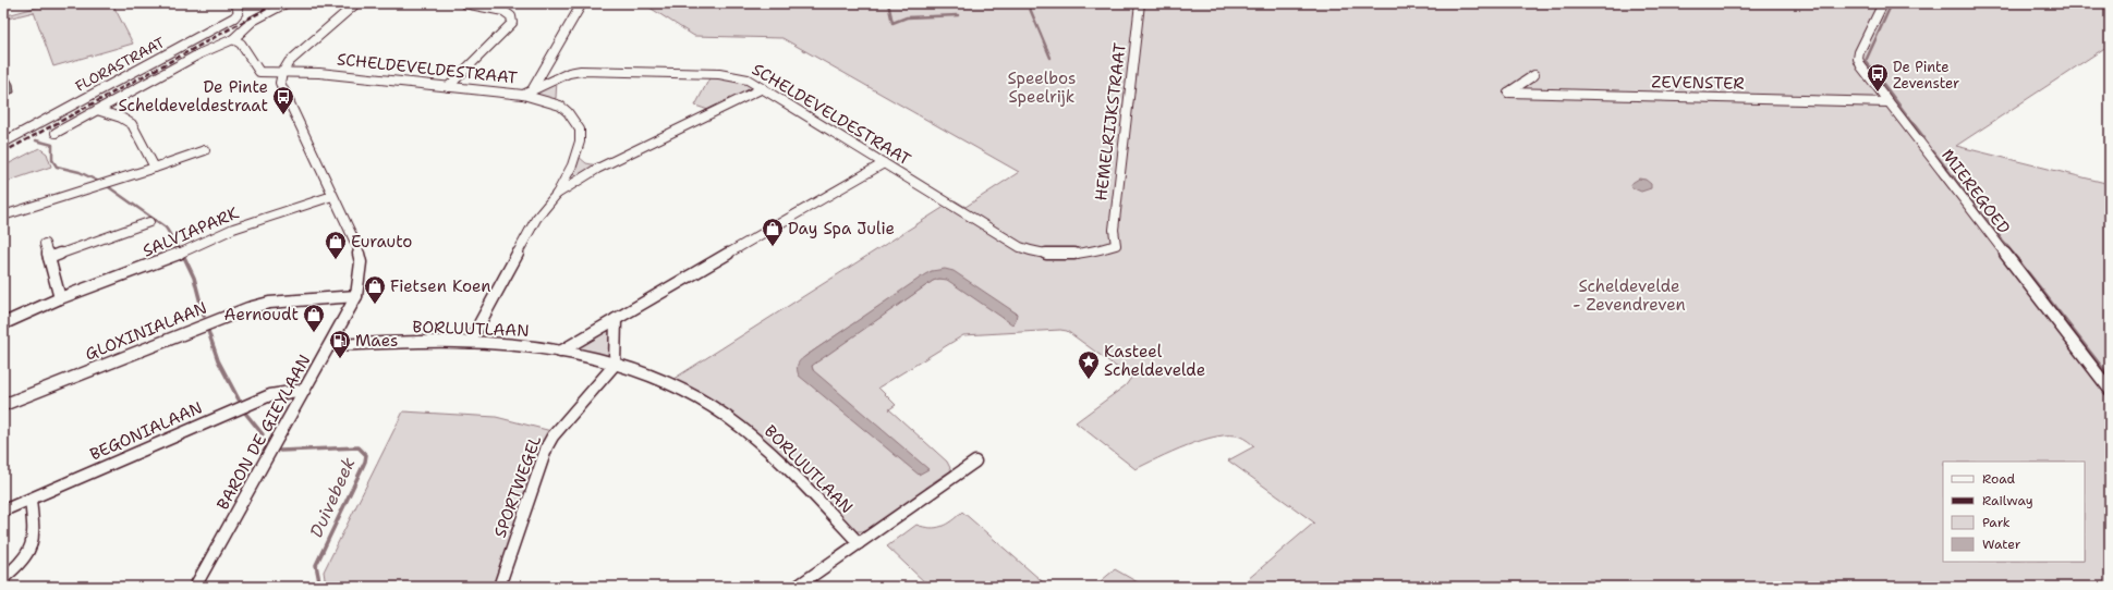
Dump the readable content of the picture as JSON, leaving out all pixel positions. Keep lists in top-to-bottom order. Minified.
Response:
{"streets":{"street":["FLORASTRAAT","SCHELDEVELDESTRAAT","ZEVENSTER","HEMELRIJKSTRAAT","MIEREGOED","SALVIAPARK","BORLUUTLAAN","GLOXINIALAAN","BEGONIALAAN","BARON DE GIEYLAAN","SPORTWEGEL"]},"crossings":[["SCHELDEVELDESTRAAT","HEMELRIJKSTRAAT"],["SCHELDEVELDESTRAAT","BARON DE GIEYLAAN"],["ZEVENSTER","MIEREGOED"],["SALVIAPARK","BARON DE GIEYLAAN"],["BORLUUTLAAN","BARON DE GIEYLAAN"],["BORLUUTLAAN","SPORTWEGEL"],["GLOXINIALAAN","BARON DE GIEYLAAN"],["BEGONIALAAN","BARON DE GIEYLAAN"]],"water":["Duivebeek"],"parks":["Speelbos Speelrijk","Scheldevelde - Zevendreven"],"places":{"bus stop":["De Pinte Zevenster","De Pinte Scheldeveldestraat"],"shop":["Day Spa Julie","Eurauto","Fietsen Koen","Aernoudt"],"fuel station":["Maes"],"place":["Kasteel Scheldevelde"]},"legend":["Road","Railway","Park","Water"]}
